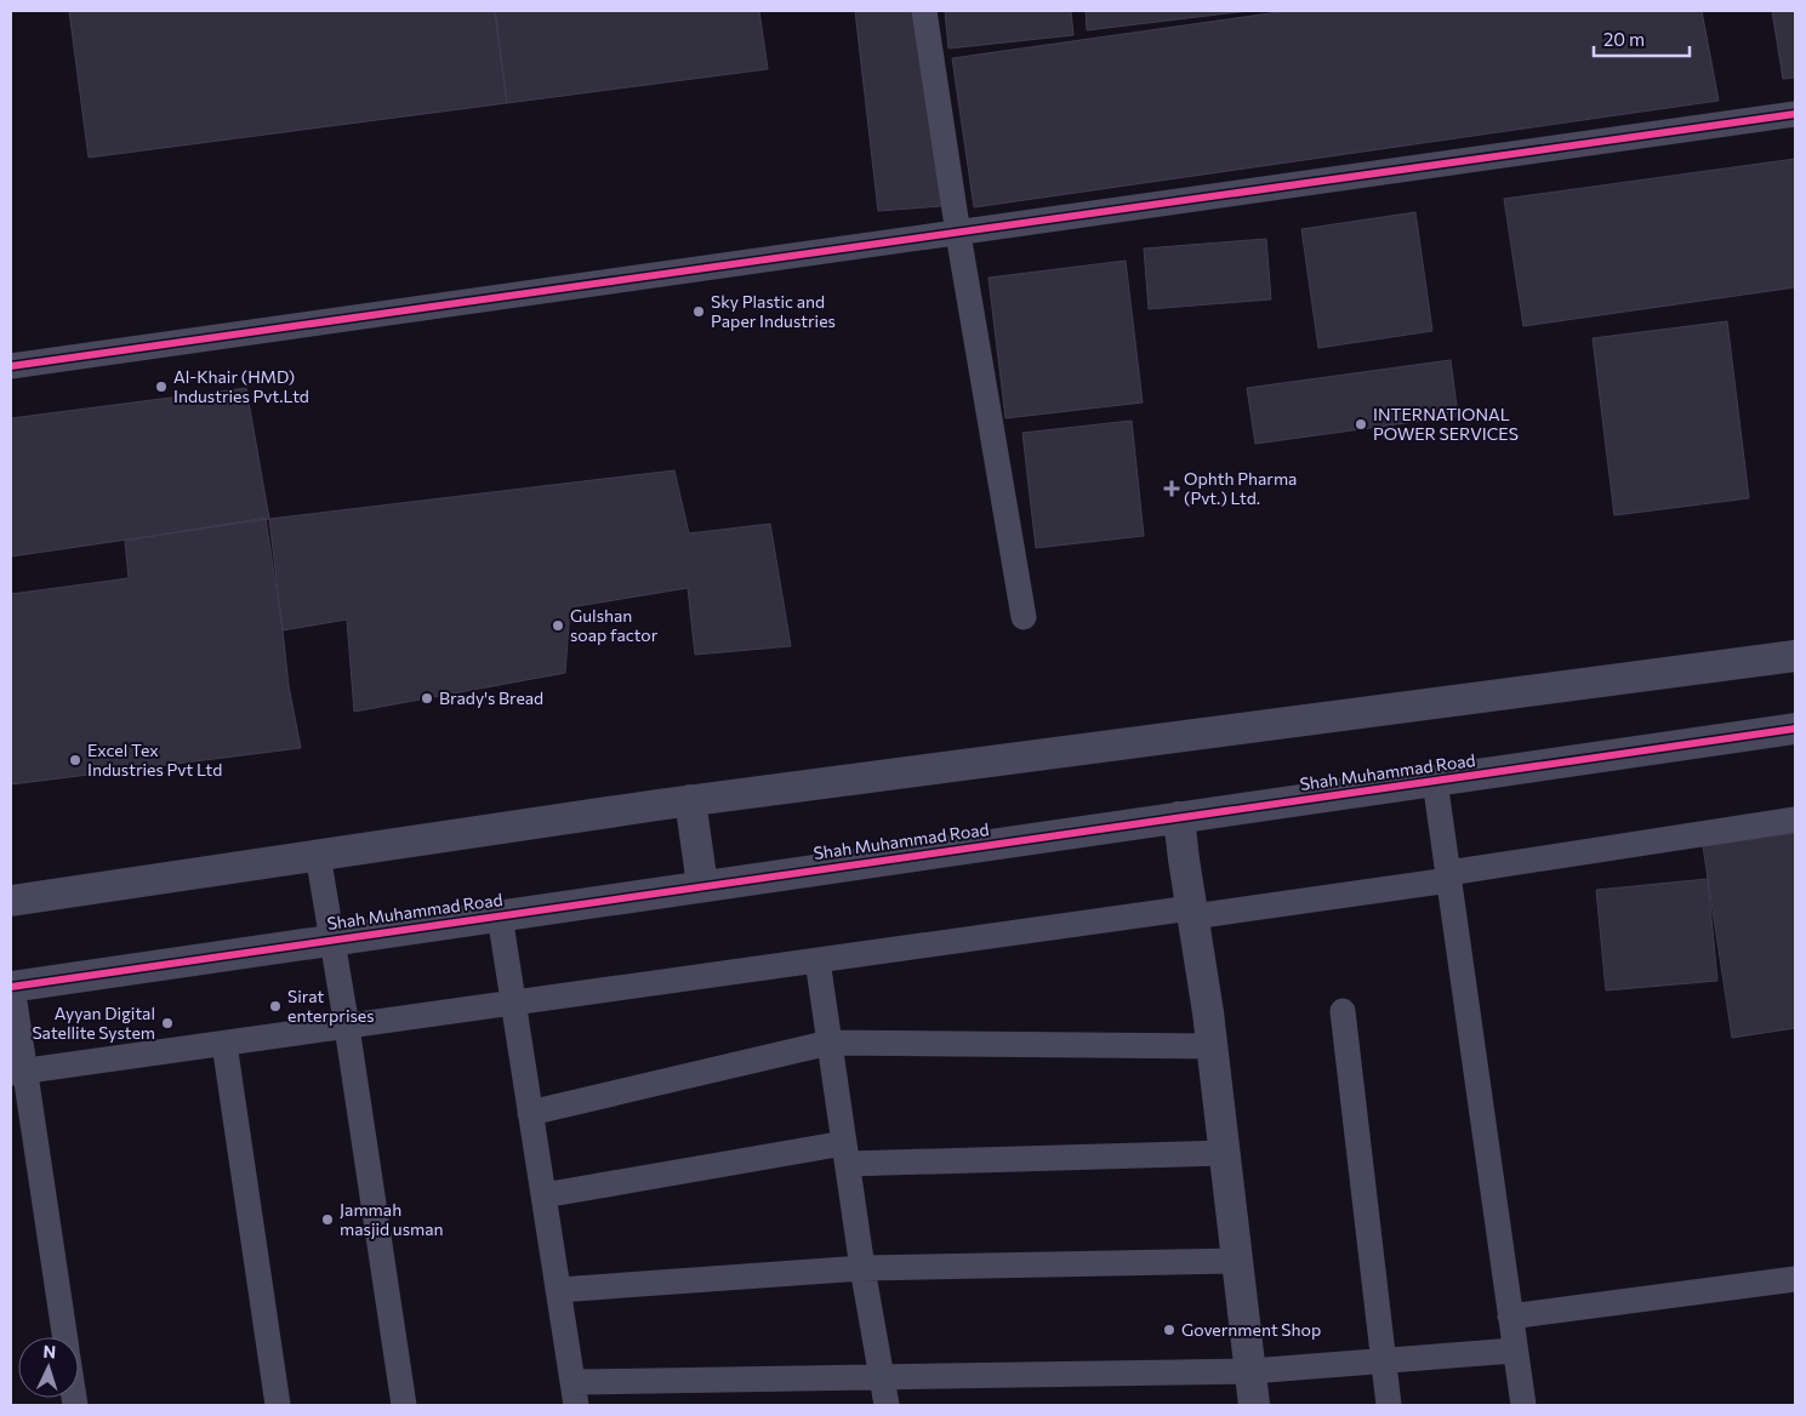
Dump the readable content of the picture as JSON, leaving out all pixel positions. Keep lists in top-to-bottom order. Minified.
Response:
{"streets":{"street":["Shah Muhammad Road"]},"places":{"other":["Sky Plastic and Paper Industries","Al-Khair (HMD) Industries Pvt.Ltd","INTERNATIONAL POWER SERVICES","Gulshan soap factor","Brady's Bread","Excel Tex Industries Pvt Ltd","Sirat enterprises","Ayyan Digital Satellite System","Jammah masjid usman","Government Shop"],"health":["Ophth Pharma (Pvt.) Ltd."]},"scale_bar":"20 m","north":"top"}
